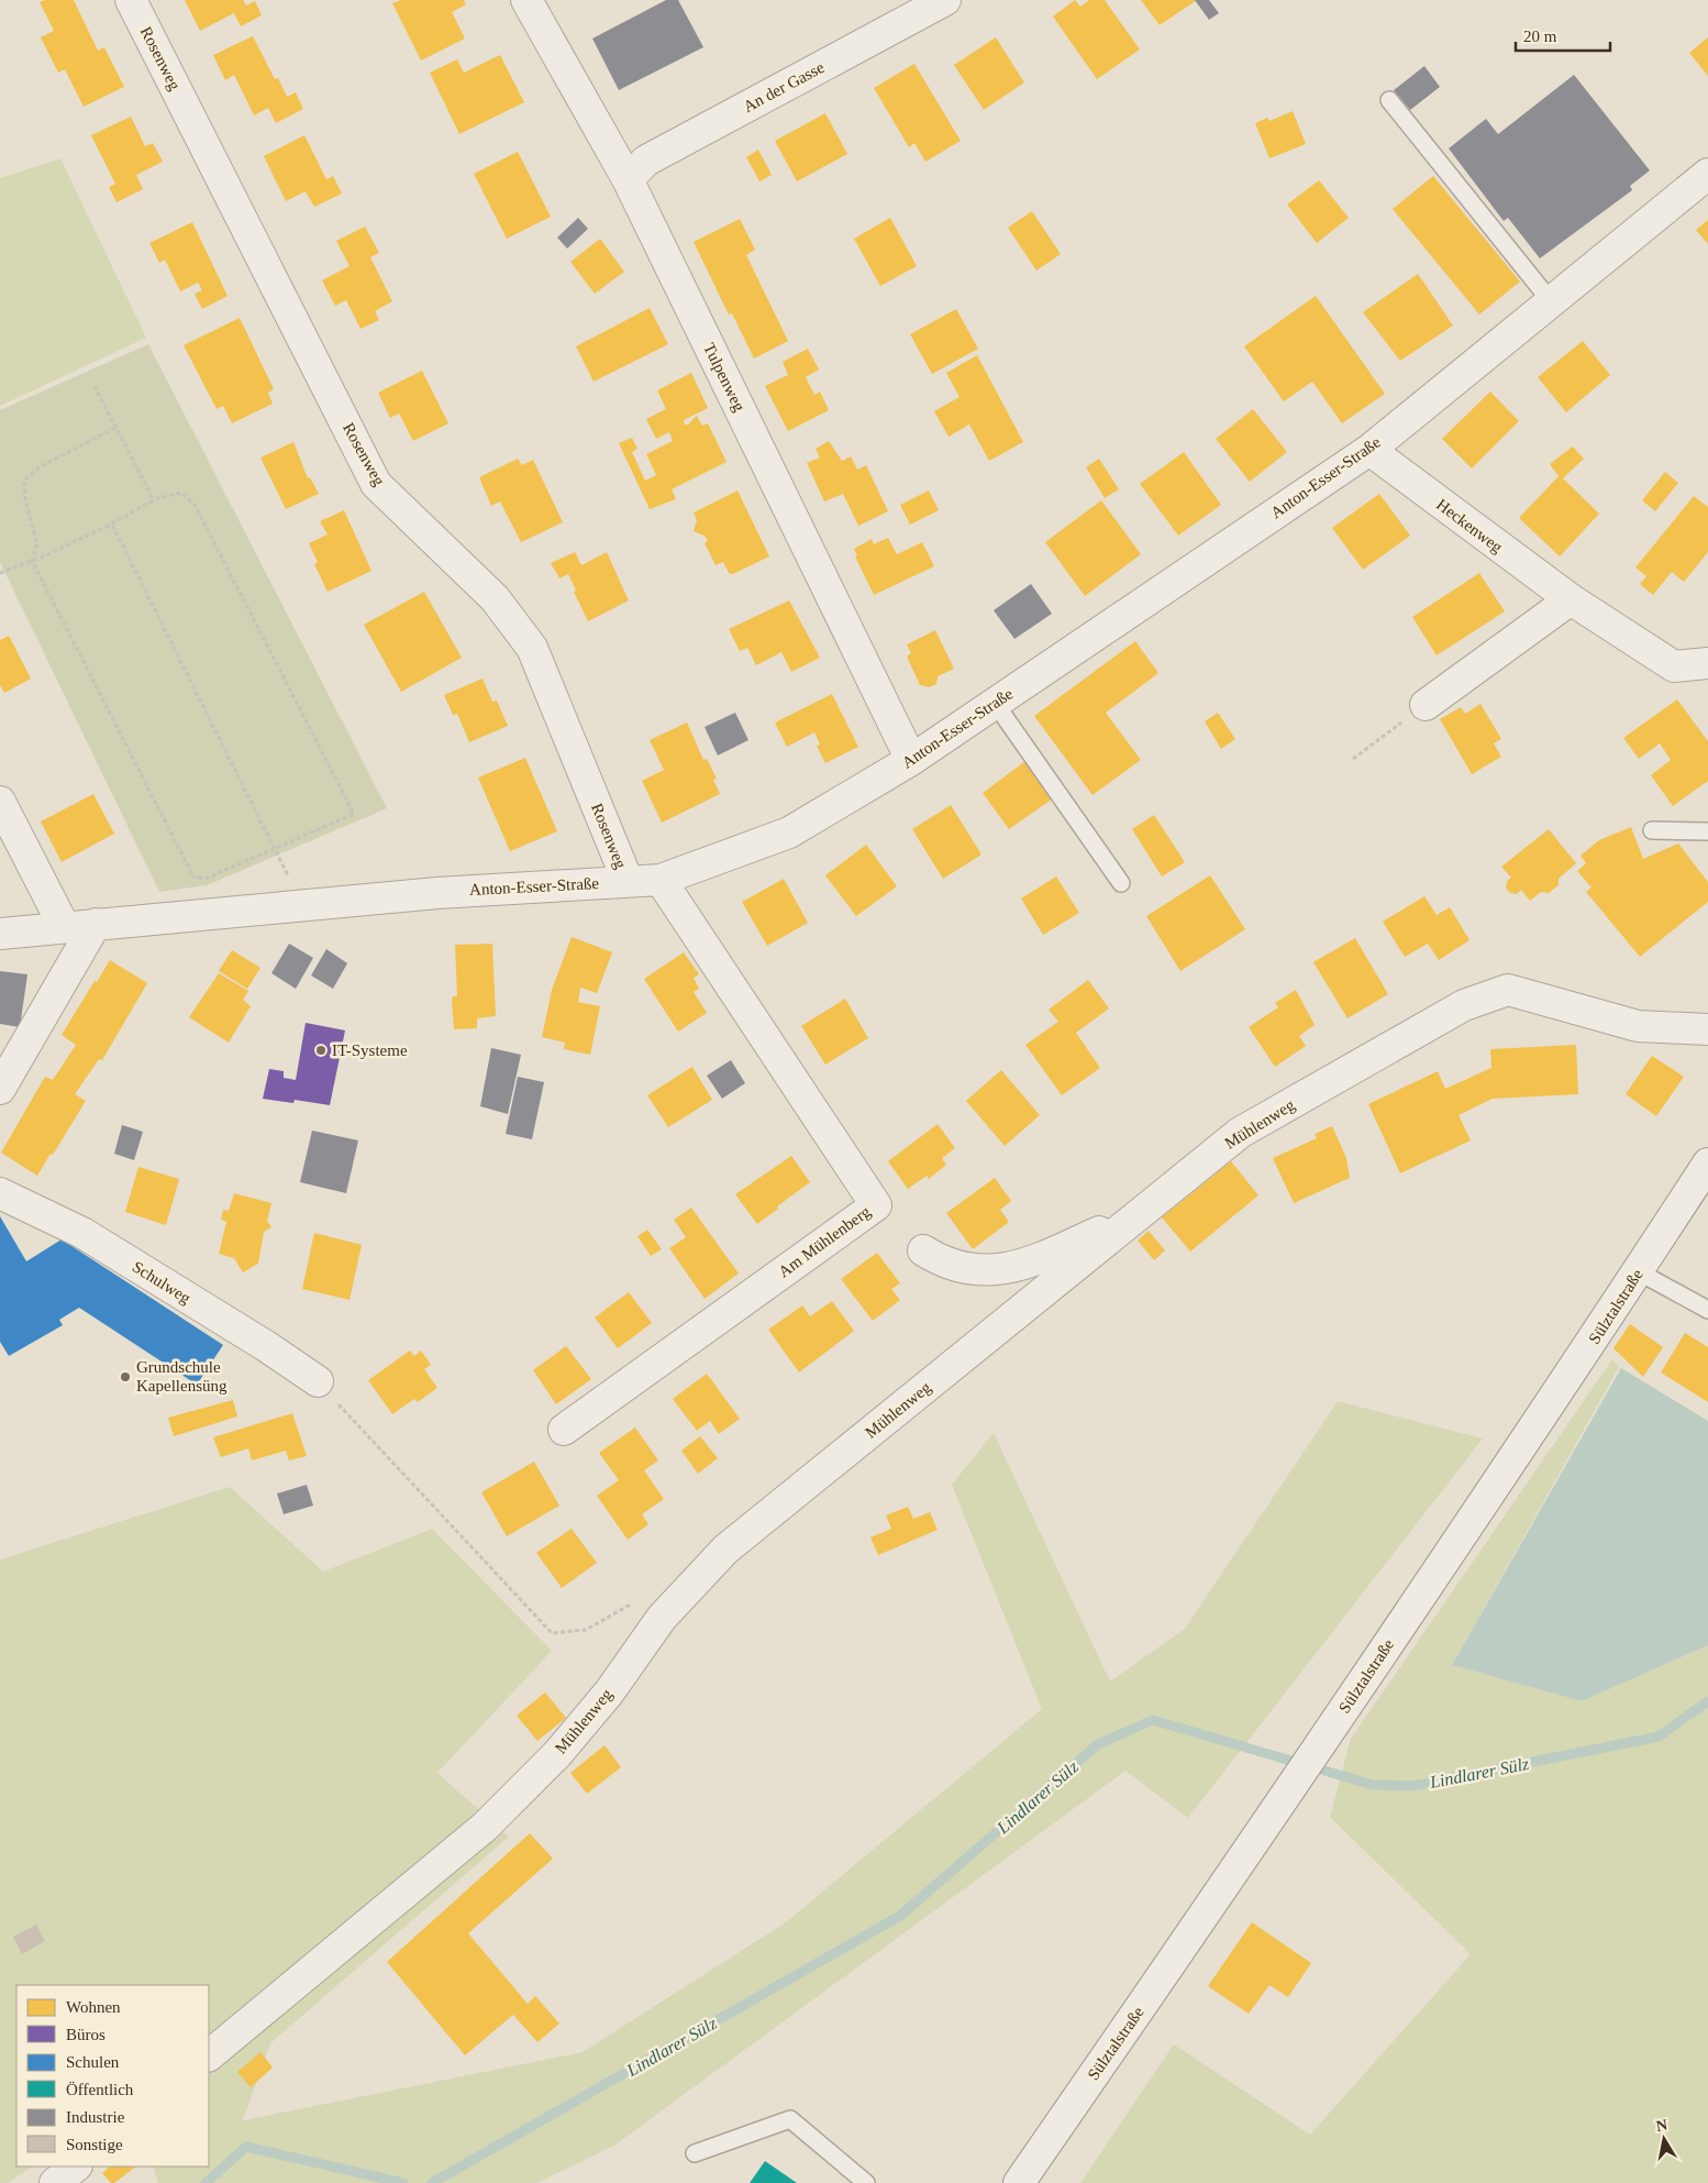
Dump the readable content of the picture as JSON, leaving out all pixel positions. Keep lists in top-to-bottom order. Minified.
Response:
{"streets":{"street":["Rosenweg","An der Gasse","Tulpenweg","Anton-Esser-Straße","Heckenweg","Mühlenweg","Am Mühlenberg","Schulweg","Sülztalstraße"]},"crossings":[["Rosenweg","Anton-Esser-Straße"],["An der Gasse","Tulpenweg"],["Tulpenweg","Anton-Esser-Straße"],["Anton-Esser-Straße","Heckenweg"],["Anton-Esser-Straße","Am Mühlenberg"]],"water":["Lindlarer Sülz"],"places":["IT-Systeme","Grundschule Kapellensüng"],"legend":["Wohnen","Büros","Schulen","Öffentlich","Industrie","Sonstige"],"scale_bar":"20 m","north":"top"}
